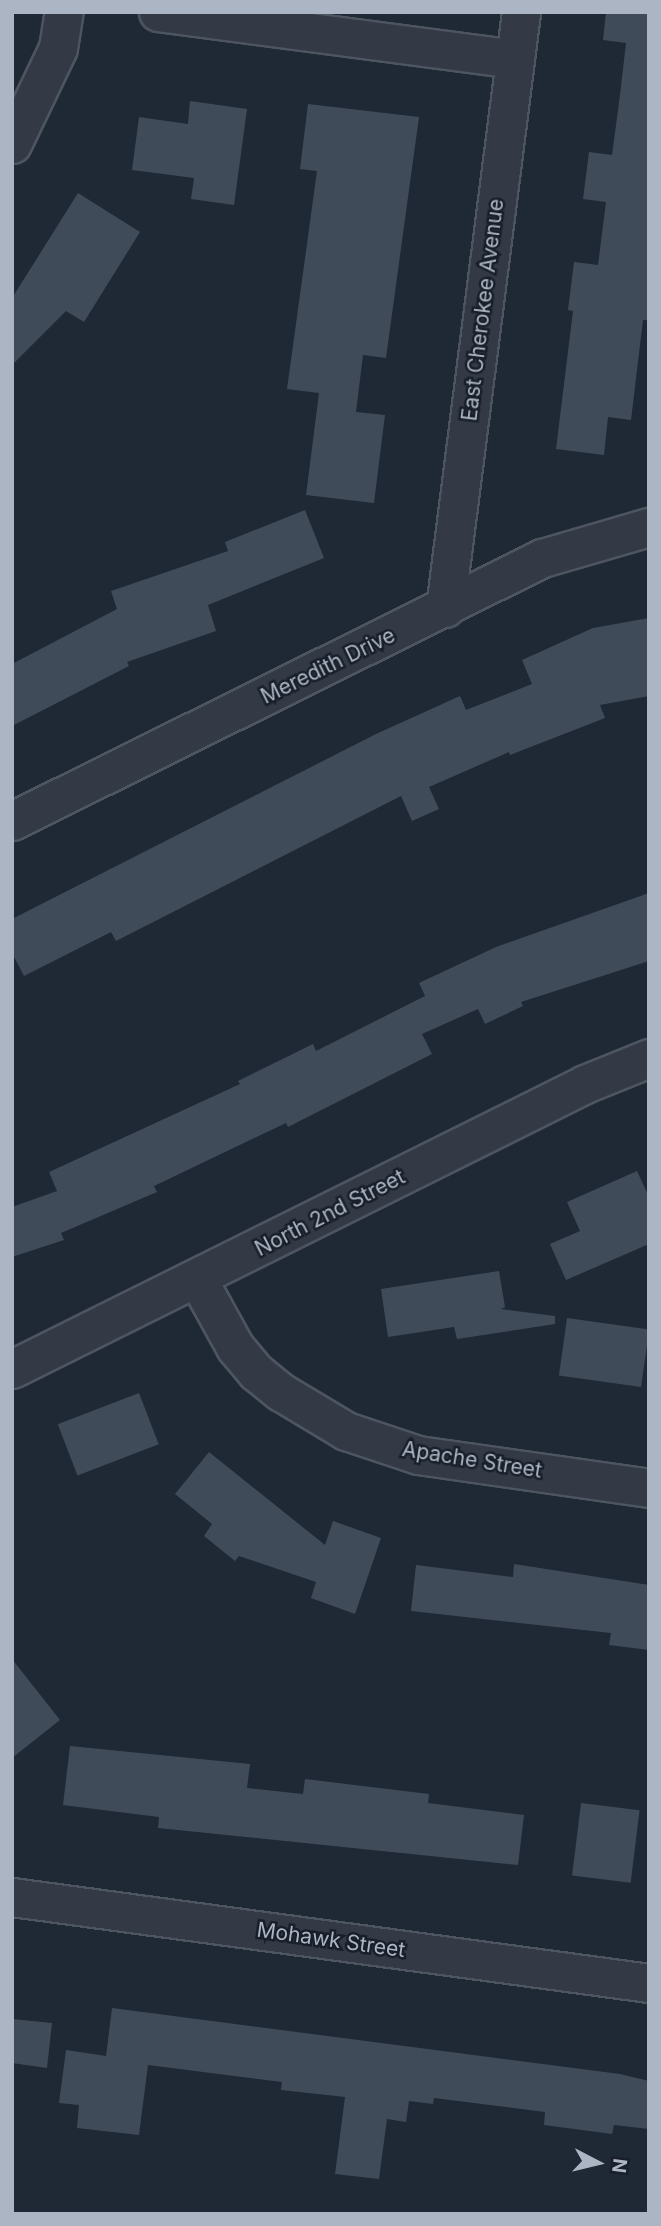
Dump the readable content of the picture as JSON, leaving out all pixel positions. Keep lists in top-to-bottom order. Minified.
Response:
{"streets":{"street":["East Cherokee Avenue","Meredith Drive","North 2nd Street","Apache Street","Mohawk Street"]},"crossings":[["East Cherokee Avenue","Meredith Drive"],["North 2nd Street","Apache Street"]],"north":"right"}
